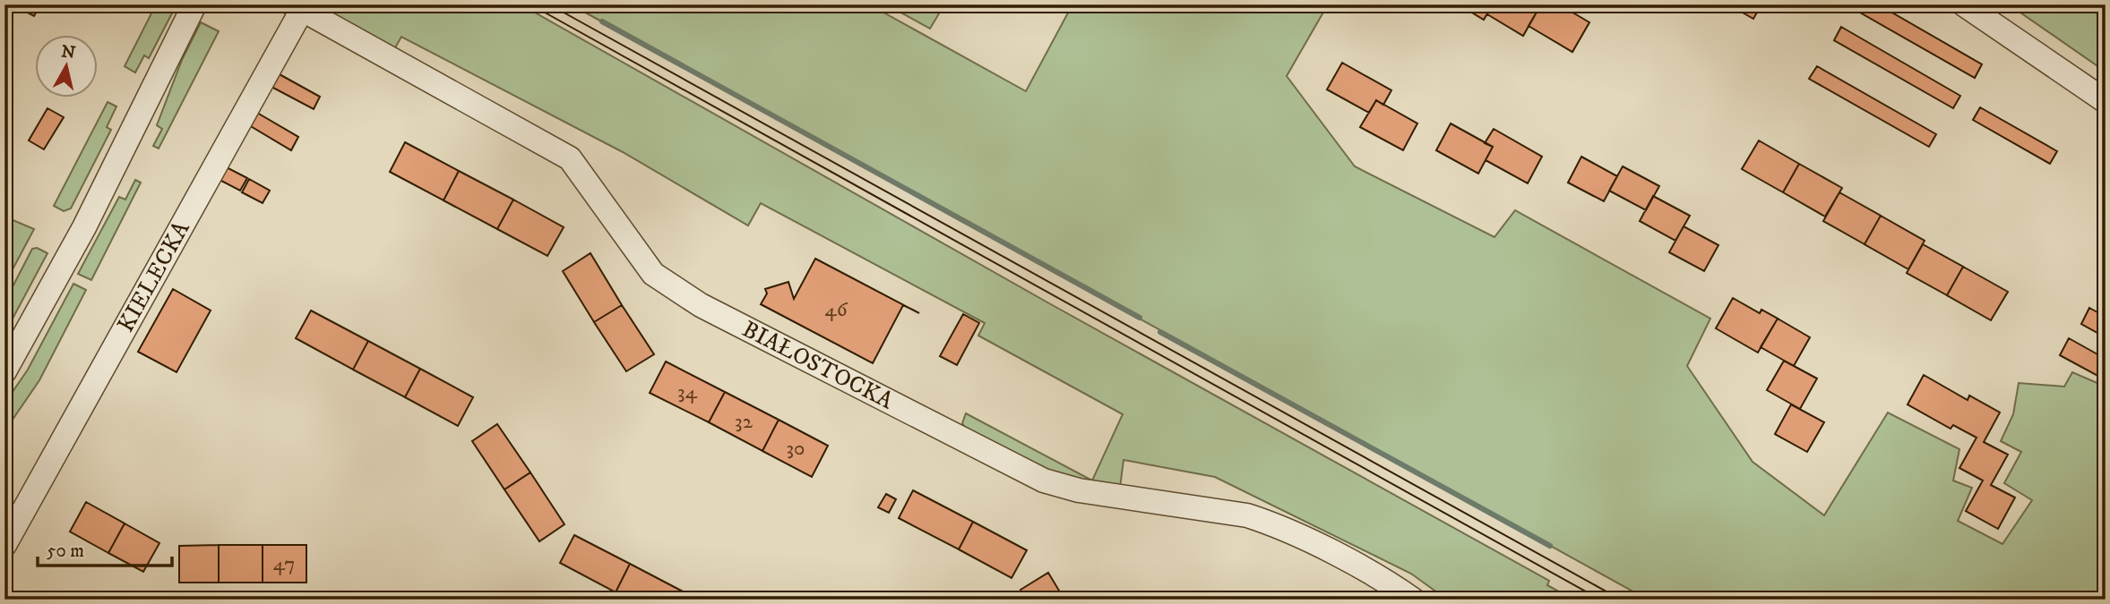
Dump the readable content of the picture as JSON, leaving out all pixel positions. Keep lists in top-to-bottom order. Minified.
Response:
{"streets":{"street":["KIELECKA","BIAŁOSTOCKA"]},"crossings":[["KIELECKA","BIAŁOSTOCKA"]],"house_numbers":["46","34","32","30","47"],"scale_bar":"50 m","north":"top"}
